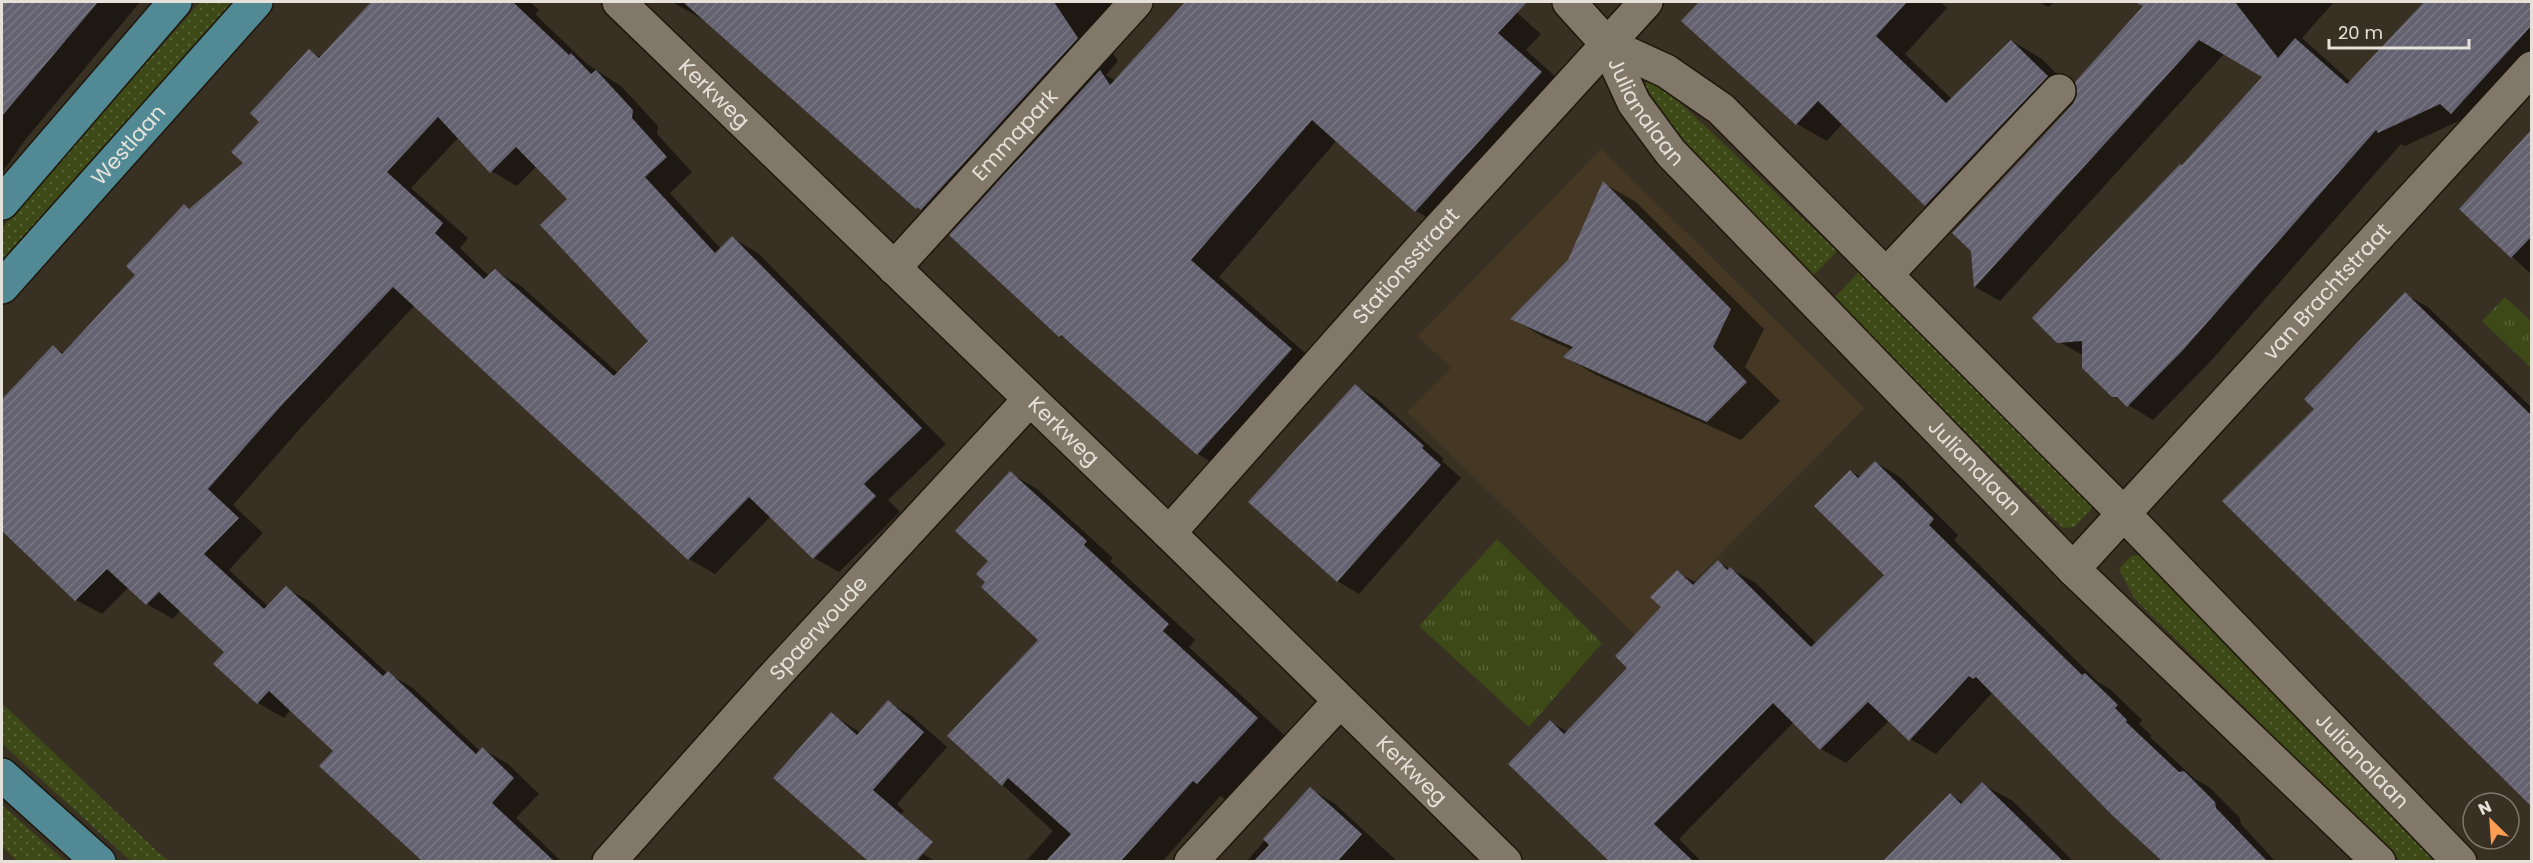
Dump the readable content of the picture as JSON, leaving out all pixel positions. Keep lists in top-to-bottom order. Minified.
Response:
{"streets":{"main road":["Westlaan"],"street":["Kerkweg","Julianalaan","Emmapark","Stationsstraat","van Brachtstraat","Spaerwoude"]},"crossings":[["Kerkweg","Emmapark"],["Kerkweg","Stationsstraat"],["Kerkweg","Spaerwoude"],["Julianalaan","Stationsstraat"],["Julianalaan","van Brachtstraat"]],"scale_bar":"20 m","north":"top left"}
